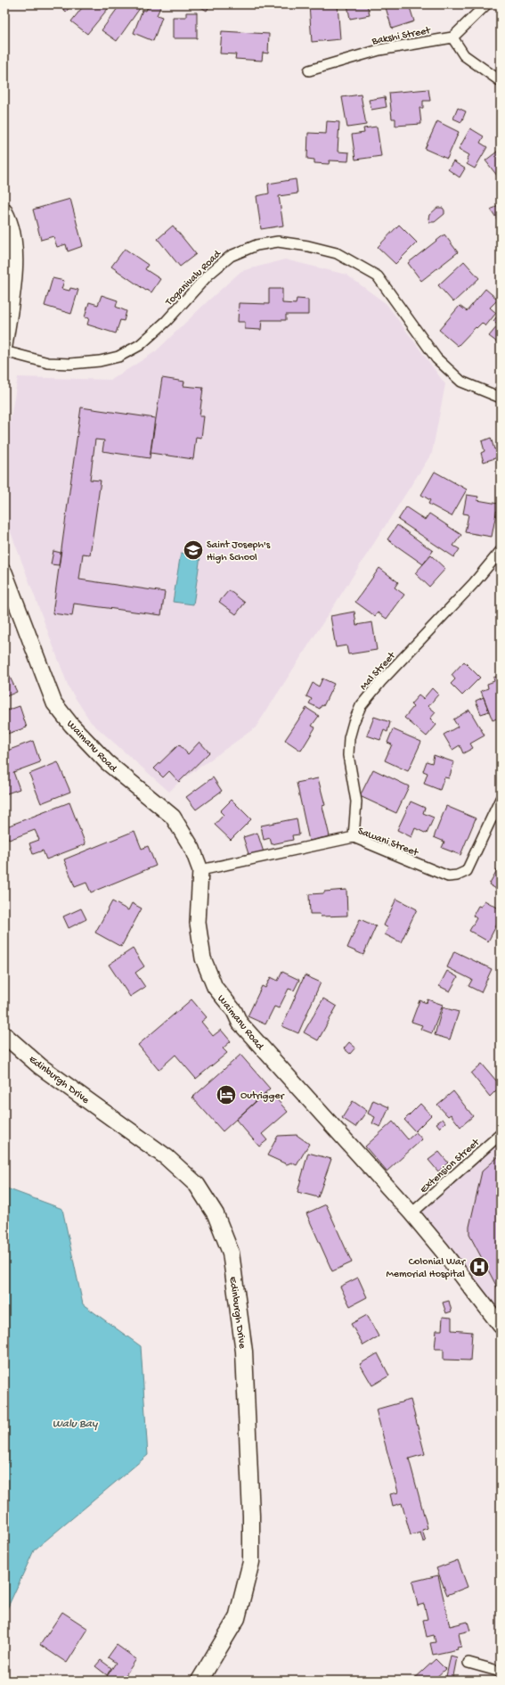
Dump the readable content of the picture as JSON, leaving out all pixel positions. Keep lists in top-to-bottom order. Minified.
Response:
{"streets":{"highway":["Edinburgh Drive"],"main road":["Waimanu Road"],"street":["Bakshi Street","Toganivalu Road","Mal Street","Sawani Street","Extension Street"]},"crossings":[["Mal Street","Sawani Street"],["Waimanu Road","Sawani Street"],["Waimanu Road","Extension Street"]],"water":["Walu Bay"],"places":{"school or university":["Saint Joseph's High School"],"hotel":["Outrigger"],"hospital":["Colonial War Memorial Hospital"]}}
